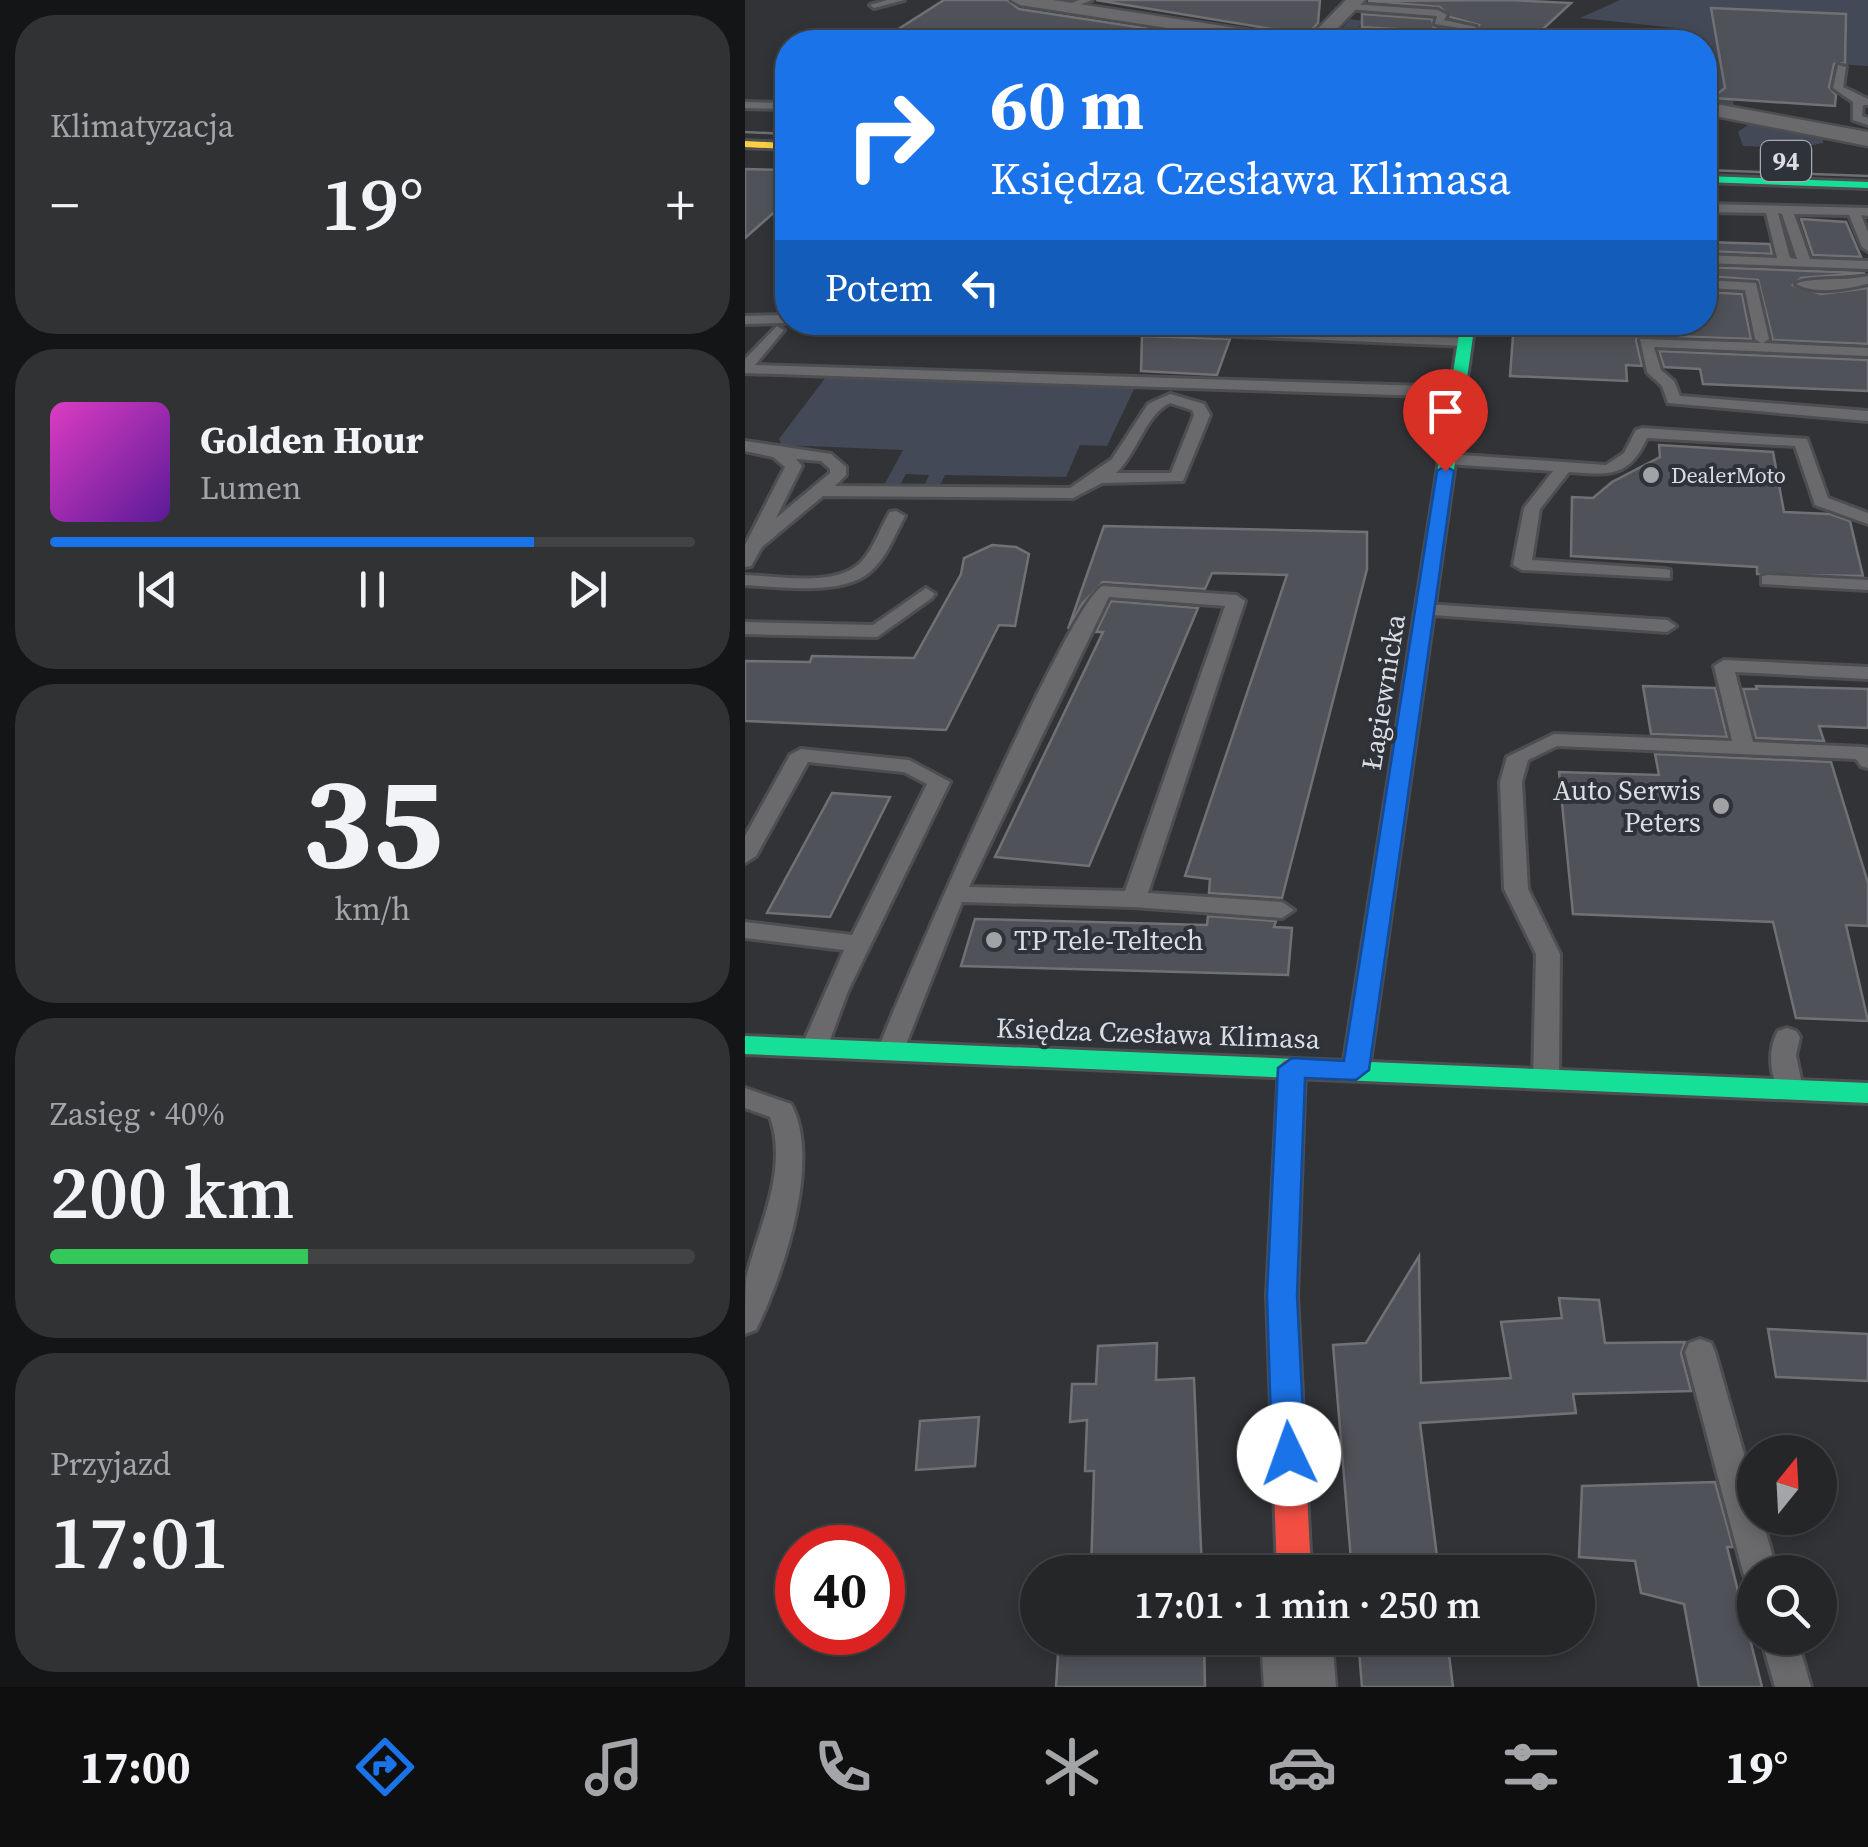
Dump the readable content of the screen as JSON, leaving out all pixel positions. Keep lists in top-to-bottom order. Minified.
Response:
{"streets":{"street":["94","Łagiewnicka","Księdza Czesława Klimasa"]},"crossings":[["Łagiewnicka","Księdza Czesława Klimasa"]],"places":["DealerMoto","Auto Serwis Peters","TP Tele-Teltech"],"north":"top","page":{"tile":["Klimatyzacja",["35","km/h"],["Zasięg · 40%","200 km"],["Przyjazd","17:01"]],"turn":["60 m","Księdza Czesława Klimasa"],"heat":["−","19°","+"],"then":"Potem","song":["Golden Hour","Lumen"],"limit":"40","trip":"17:01 · 1 min · 250 m","tabs":["17:00","19°"]}}
